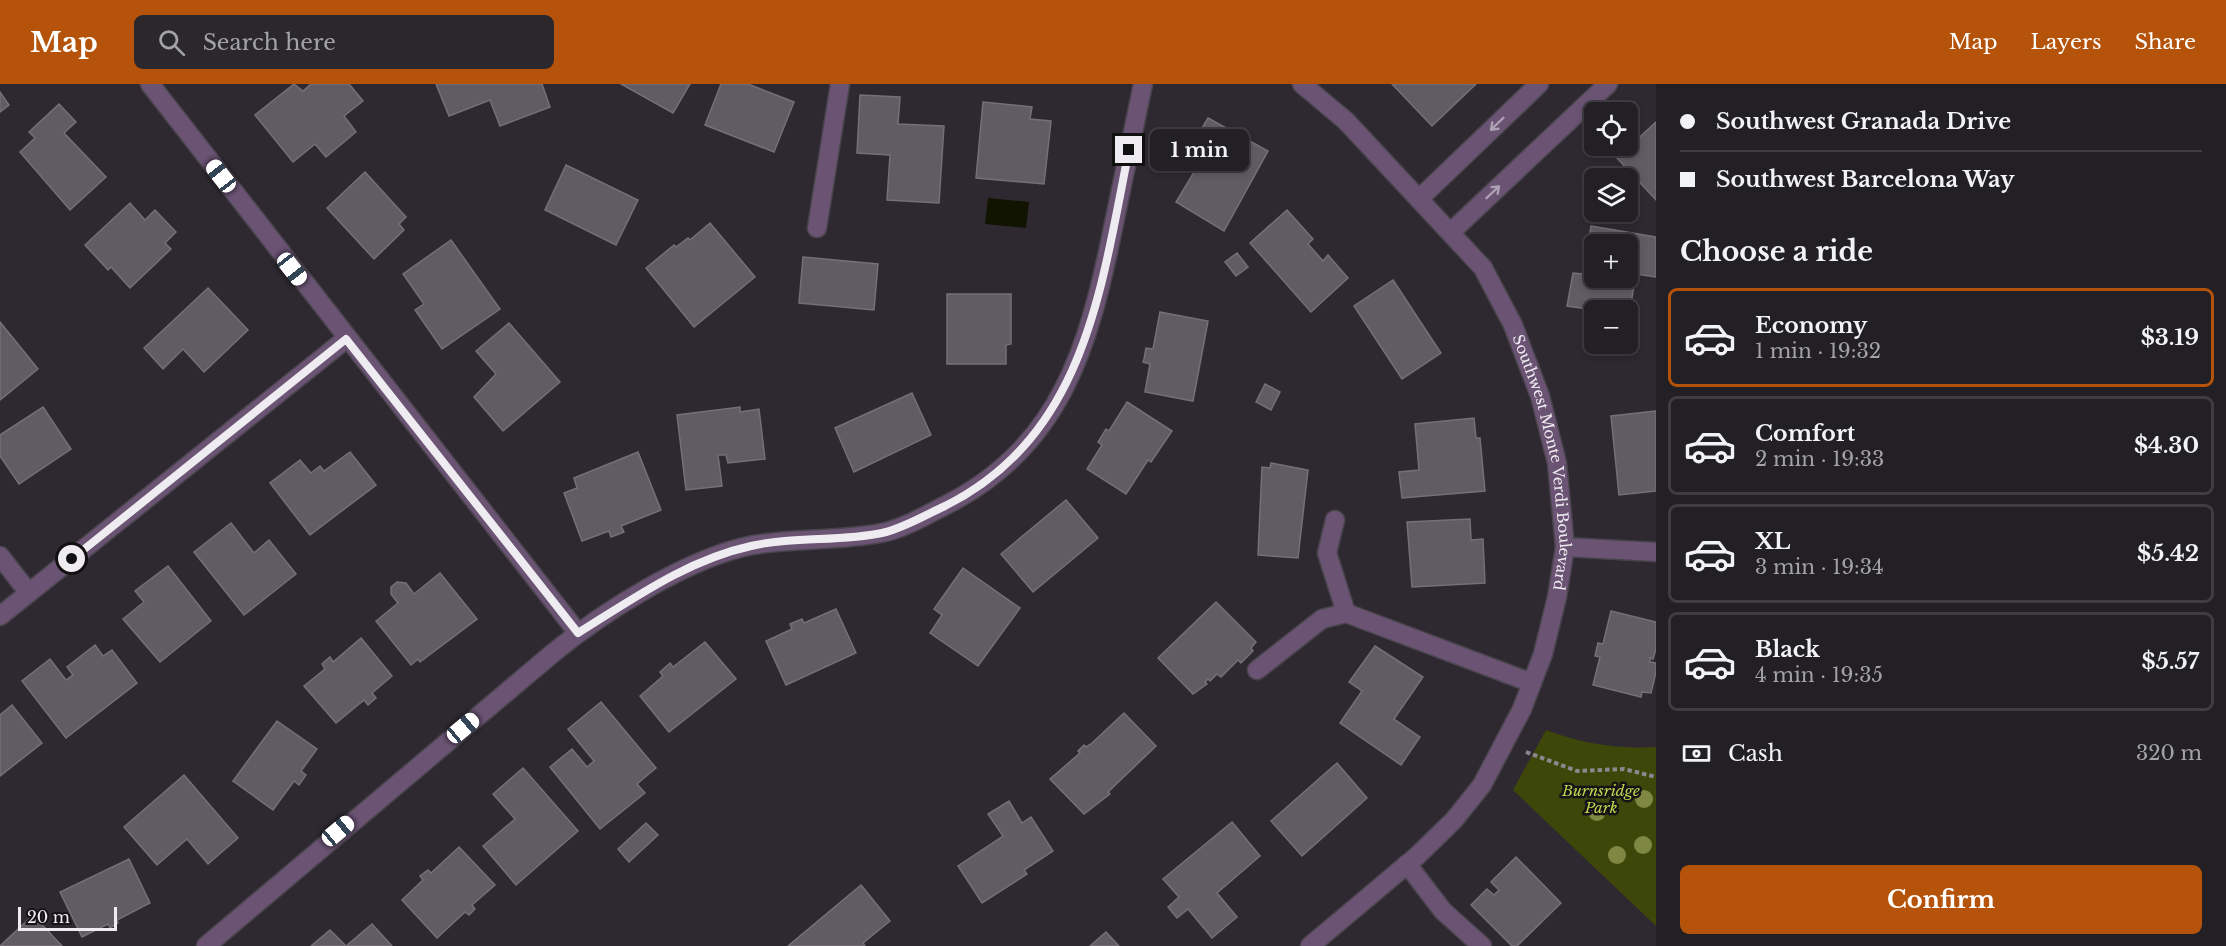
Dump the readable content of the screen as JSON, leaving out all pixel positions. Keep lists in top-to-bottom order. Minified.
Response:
{"streets":{"street":["Southwest Monte Verdi Boulevard"]},"parks":["Burnsridge Park"],"scale_bar":"20 m","page":{"header":"Map","search":"Search here","nav":["Map","Layers","Share"],"banner":["Southwest Granada Drive","Southwest Barcelona Way"],"map_buttons":["+","−"],"bubble":"1 min","heading":"Choose a ride","list":[{"name":"Economy","note":"1 min · 19:32","value":"$3.19"},{"name":"Comfort","note":"2 min · 19:33","value":"$4.30"},{"name":"XL","note":"3 min · 19:34","value":"$5.42"},{"name":"Black","note":"4 min · 19:35","value":"$5.57"}],"pay":["Cash","320 m"],"buttons":"Confirm","scale":"20 m"}}
